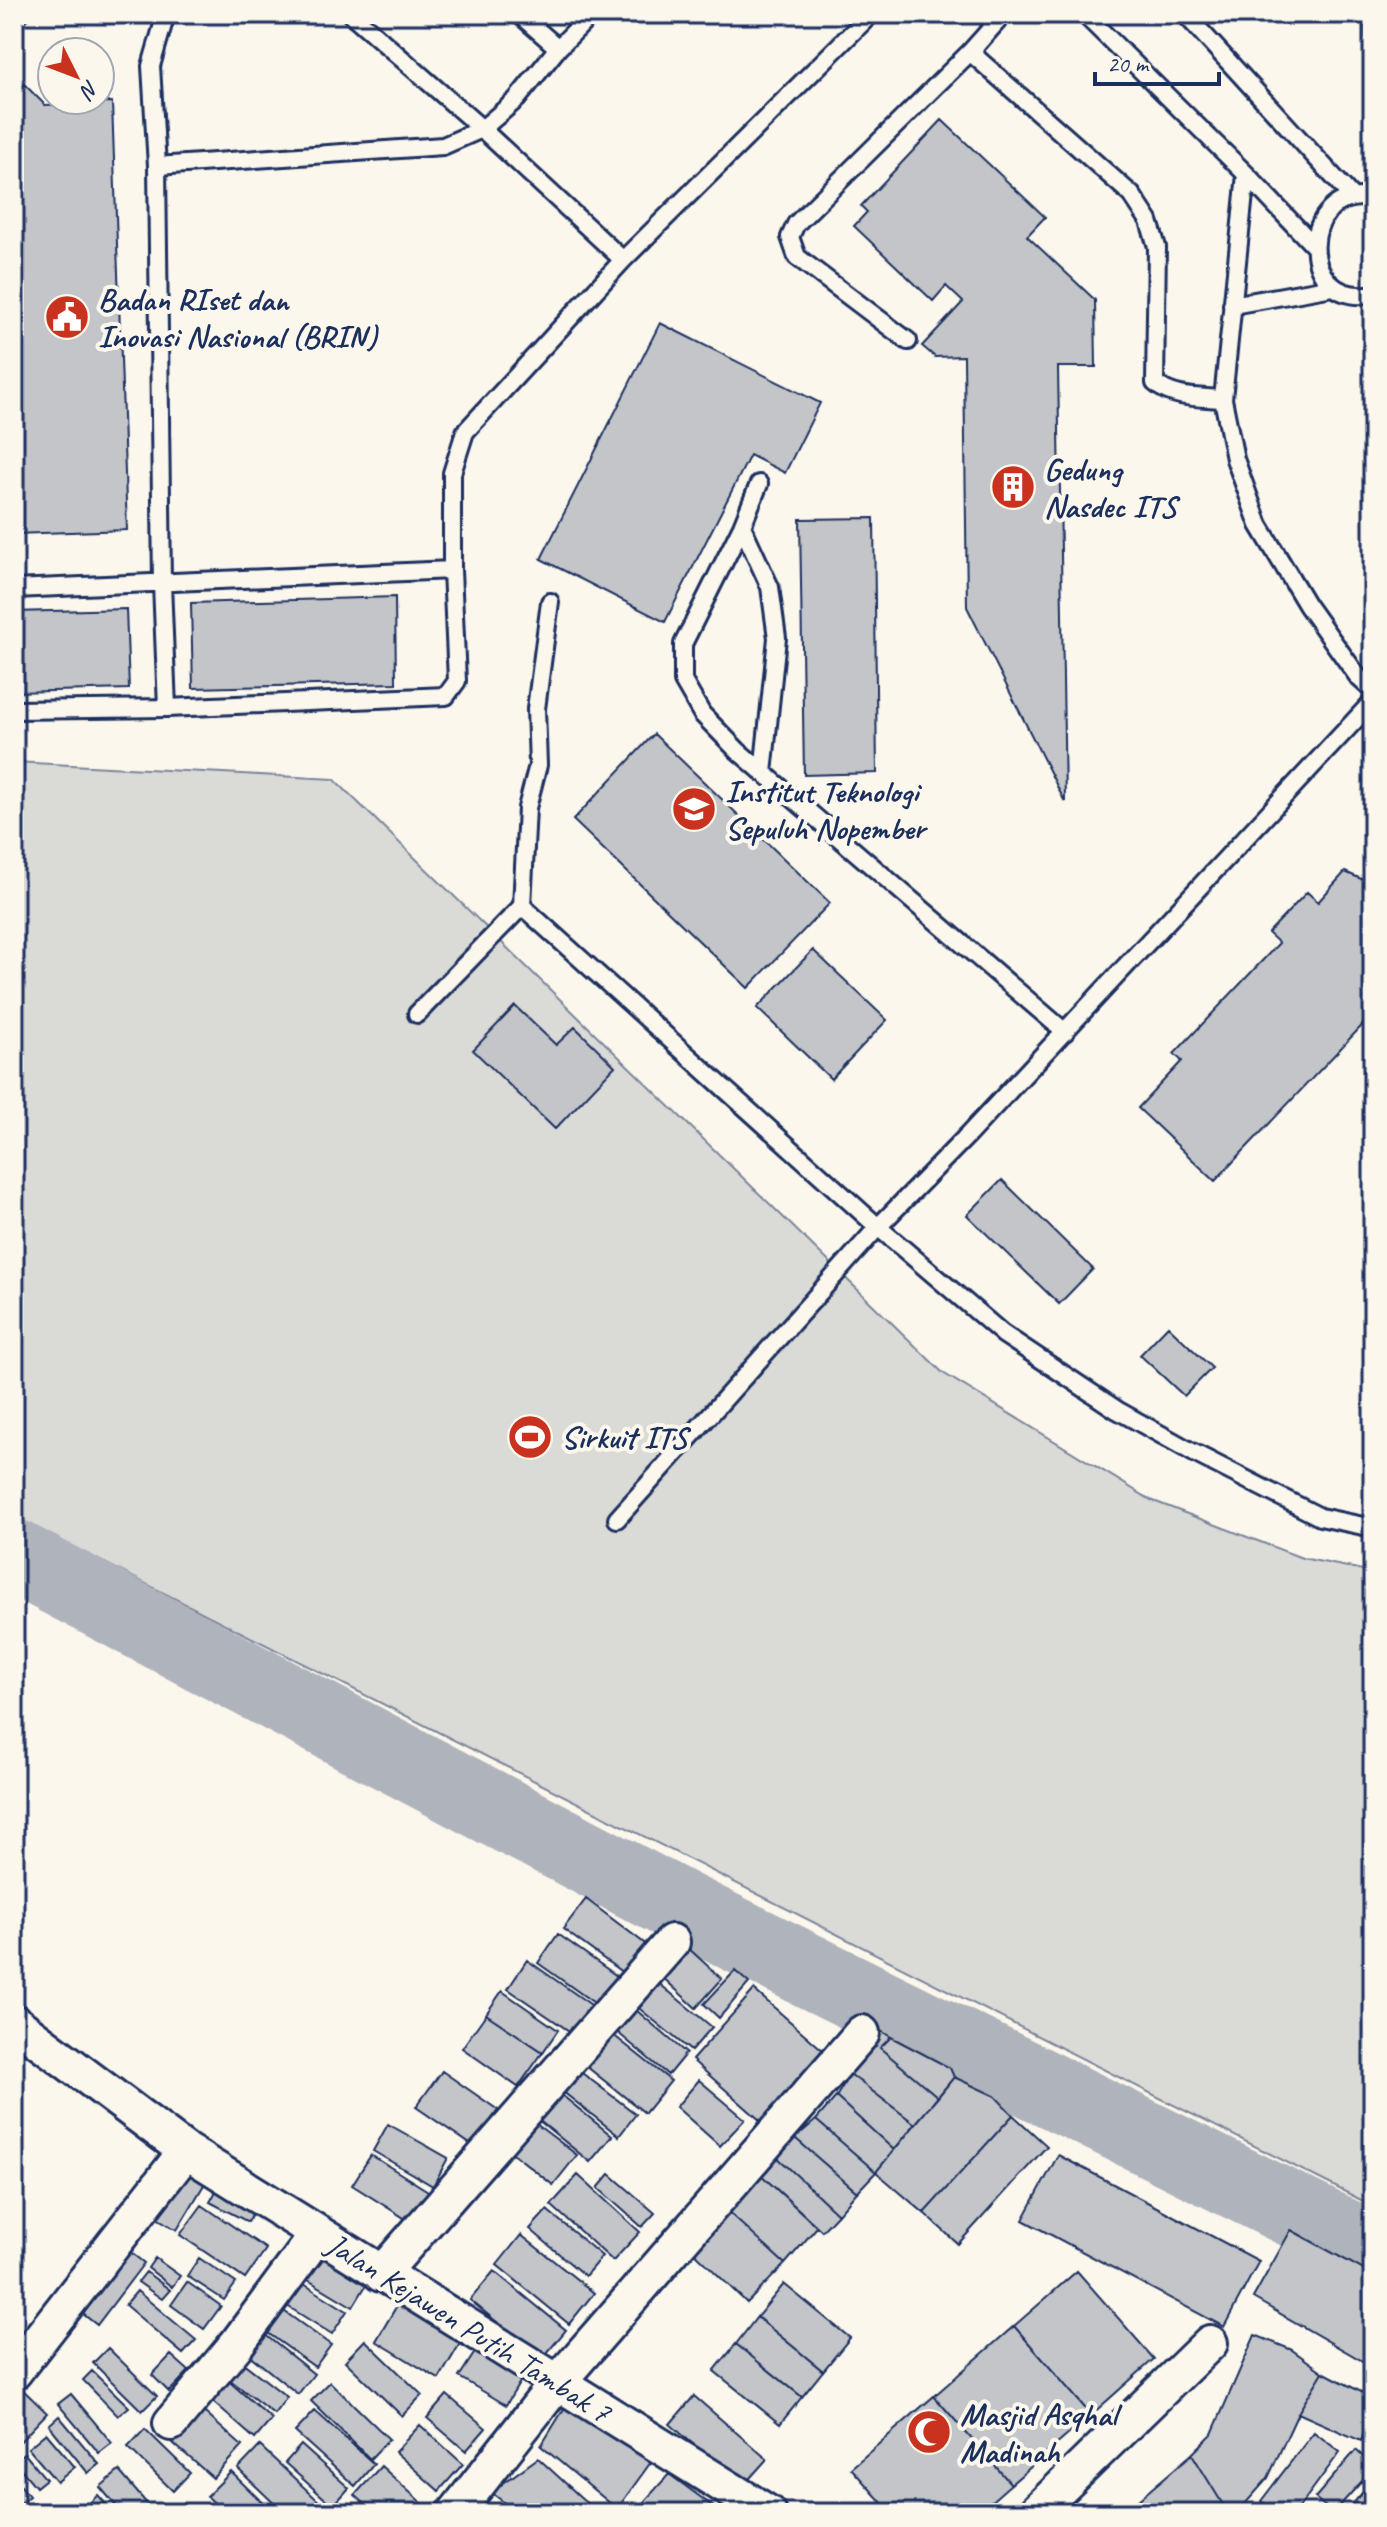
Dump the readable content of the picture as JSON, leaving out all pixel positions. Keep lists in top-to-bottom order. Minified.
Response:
{"streets":{"street":["Jalan Kejawen Putih Tambak 7"]},"places":{"public building":["Badan RIset dan Inovasi Nasional (BRIN)"],"building":["Gedung Nasdec ITS"],"school or university":["Institut Teknologi Sepuluh Nopember"],"sports":["Sirkuit ITS"],"mosque":["Masjid Asqhal Madinah"]},"scale_bar":"20 m","north":"bottom right"}
